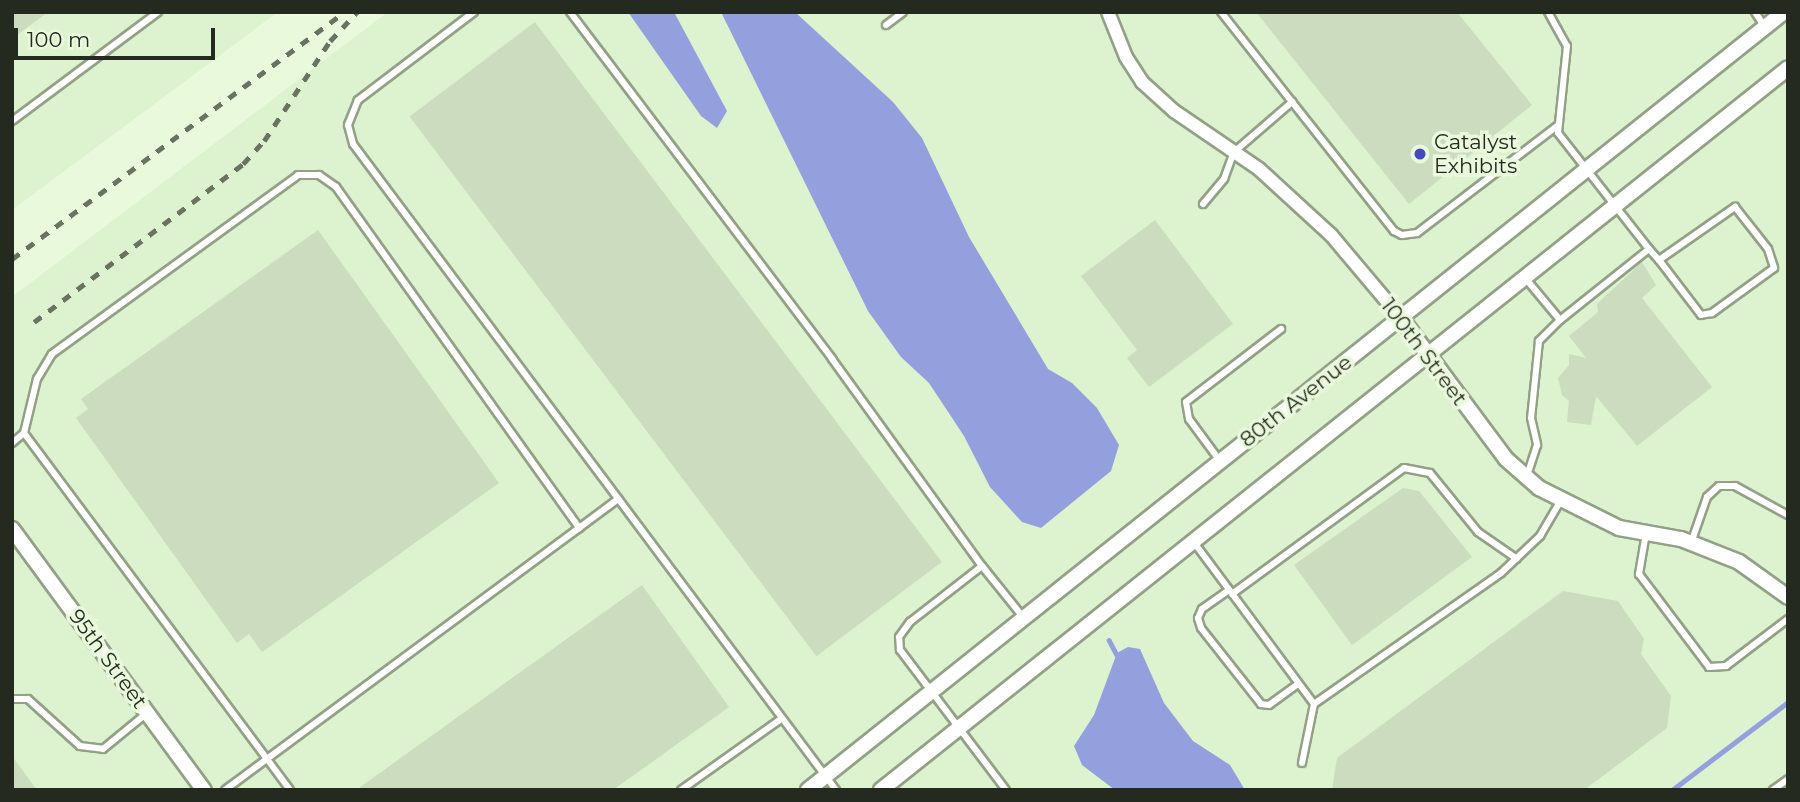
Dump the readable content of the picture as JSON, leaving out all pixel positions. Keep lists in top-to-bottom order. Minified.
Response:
{"streets":{"street":["100th Street","80th Avenue","95th Street"]},"crossings":[["100th Street","80th Avenue"]],"places":["Catalyst Exhibits"],"scale_bar":"100 m"}
